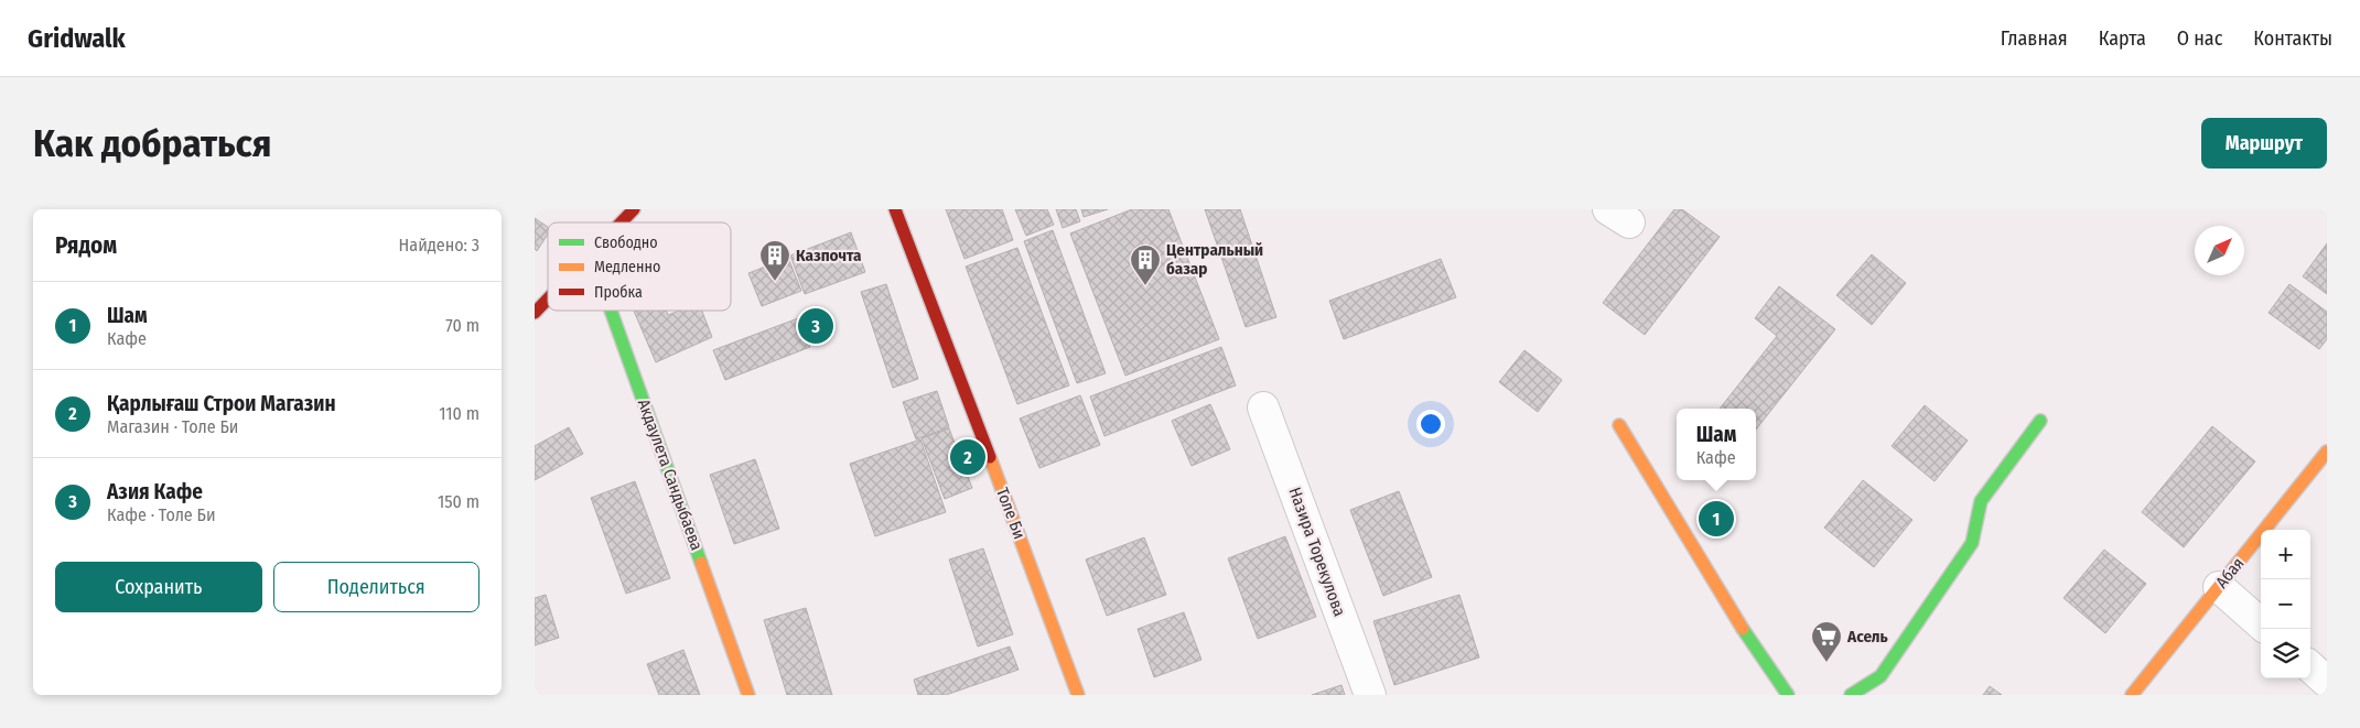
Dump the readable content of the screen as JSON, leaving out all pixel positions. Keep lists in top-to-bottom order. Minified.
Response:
{"streets":{"street":["Акдаулета Сандыбаева","Толе Би","Назира Торекулова","Абая"]},"places":{"building":["Казпочта","Центральный базар"],"supermarket":["Асель"]},"legend":["Свободно","Медленно","Пробка"],"north":"top right","page":{"header":"Gridwalk","nav":["Главная","Карта","О нас","Контакты"],"buttons":["Маршрут",["Сохранить","Поделиться"]],"title":"Как добраться","heading":["Рядом","Найдено: 3"],"list":[{"mark":"1","name":"Шам","note":"Кафе","value":"70 m"},{"mark":"2","name":"Қарлығаш Строи Магазин","note":"Магазин · Толе Би","value":"110 m"},{"mark":"3","name":"Азия Кафе","note":"Кафе · Толе Би","value":"150 m"}],"pins":["3","2","1"],"popup":["Шам","Кафе"],"map_buttons":["+","−"]}}
